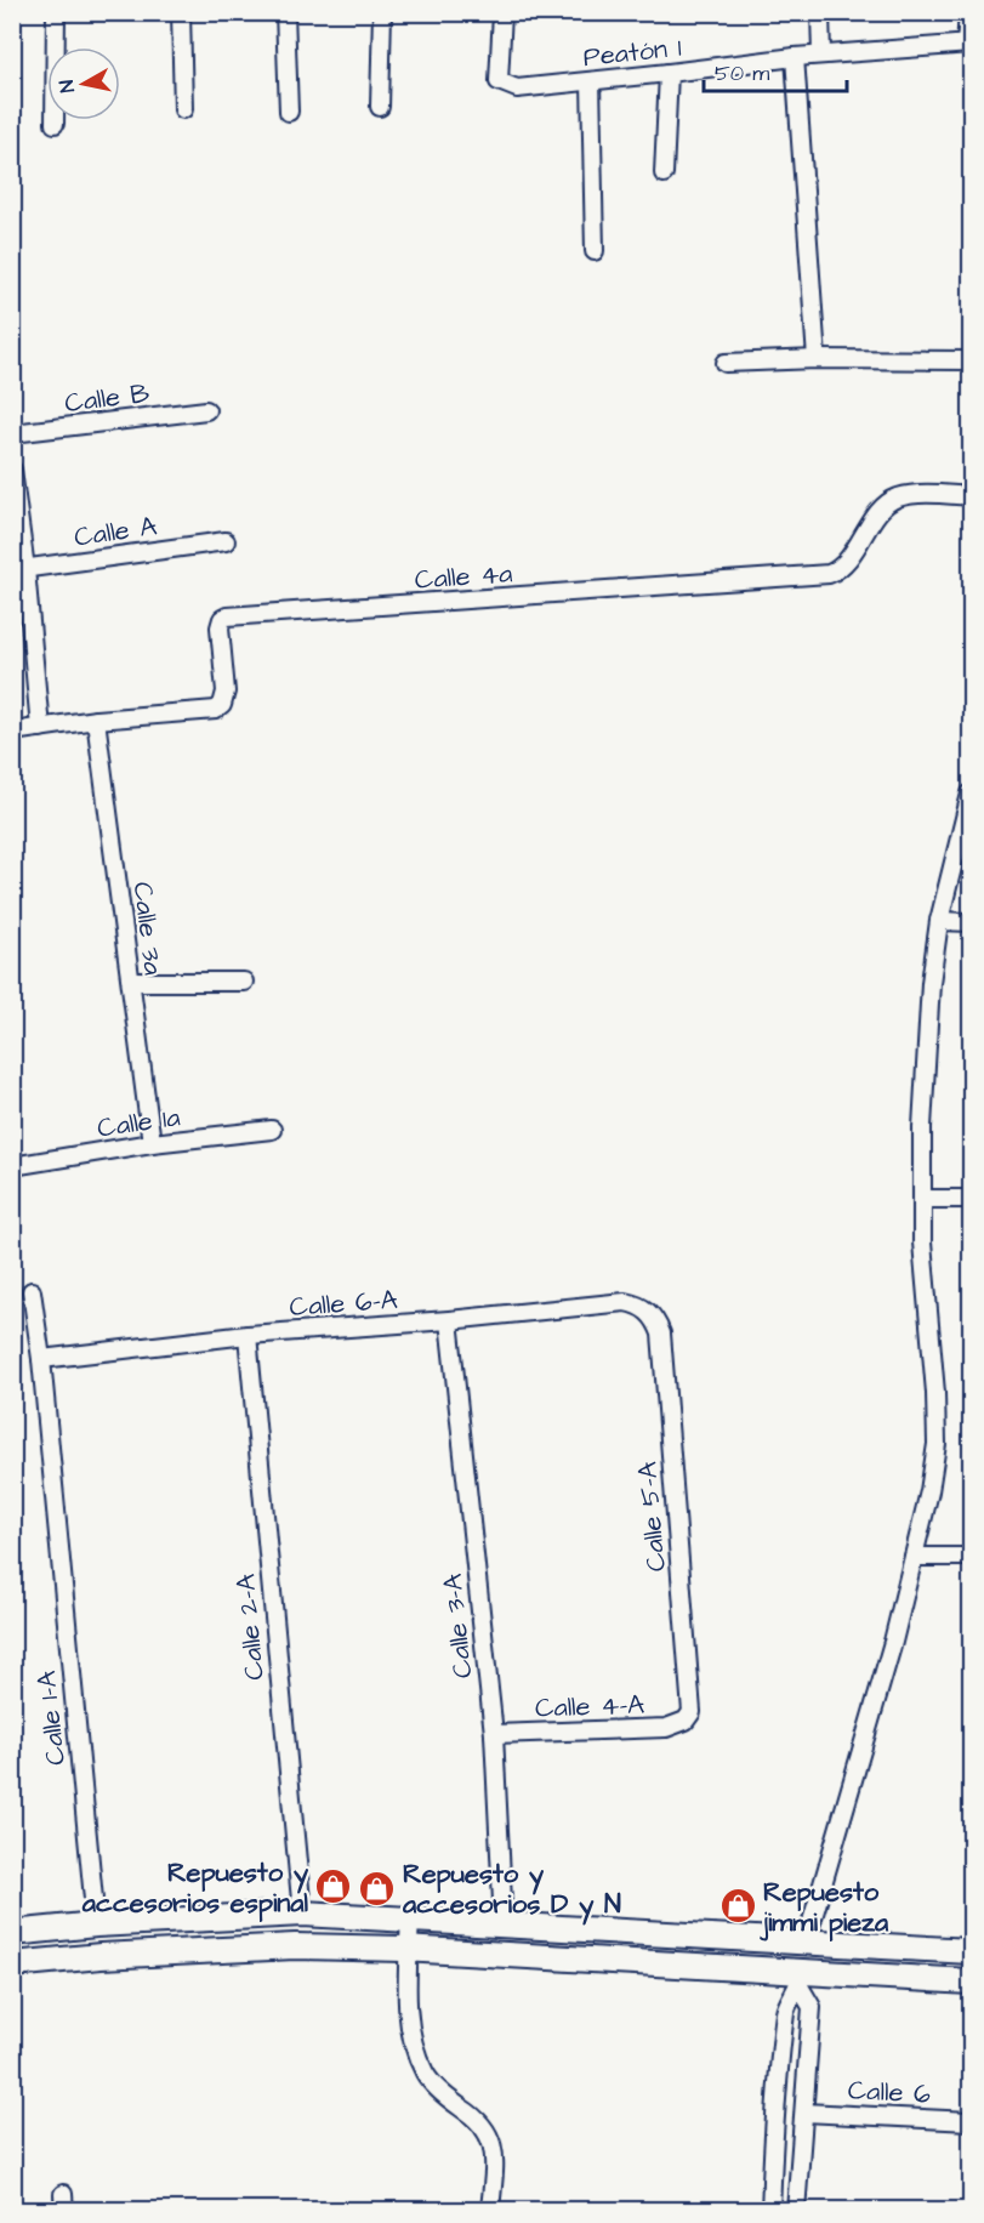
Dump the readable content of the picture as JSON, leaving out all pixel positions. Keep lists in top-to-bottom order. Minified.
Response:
{"streets":{"street":["Peatón 1","Calle B","Calle A","Calle 4a","Calle 3a","Calle 1a","Calle 6-A","Calle 5-A","Calle 3-A","Calle 2-A","Calle 4-A","Calle 1-A","Calle 6"]},"crossings":[["Calle 4a","Calle 3a"],["Calle 3a","Calle 1a"],["Calle 6-A","Calle 5-A"],["Calle 6-A","Calle 3-A"],["Calle 6-A","Calle 2-A"],["Calle 6-A","Calle 1-A"],["Calle 5-A","Calle 4-A"],["Calle 3-A","Calle 4-A"]],"places":{"shop":["Repuesto y accesorios espinal","Repuesto y accesorios D y N","Repuesto jimmi pieza"]},"scale_bar":"50 m","north":"left"}
